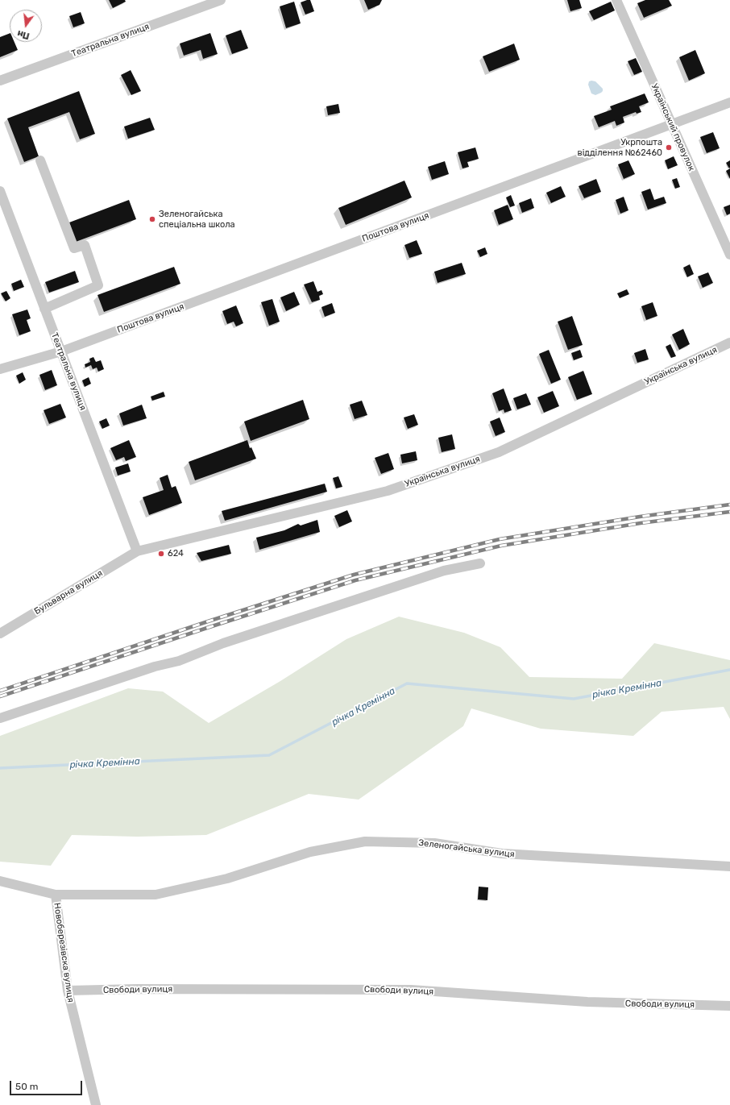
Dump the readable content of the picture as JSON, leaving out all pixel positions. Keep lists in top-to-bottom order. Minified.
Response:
{"streets":{"street":["Театральна вулиця","Український провулок","Поштова вулиця","Українська вулиця","Бульварна вулиця","Зеленогайська вулиця","Новоберезівска вулиця","Свободи вулиця"]},"crossings":[["Театральна вулиця","Поштова вулиця"],["Театральна вулиця","Українська вулиця"],["Театральна вулиця","Бульварна вулиця"],["Український провулок","Поштова вулиця"],["Українська вулиця","Бульварна вулиця"],["Зеленогайська вулиця","Новоберезівска вулиця"],["Новоберезівска вулиця","Свободи вулиця"]],"water":["річка Кремінна"],"places":["Укрпошта відділення №62460","Зеленогайська спеціальна школа","624"],"scale_bar":"50 m","north":"bottom"}
